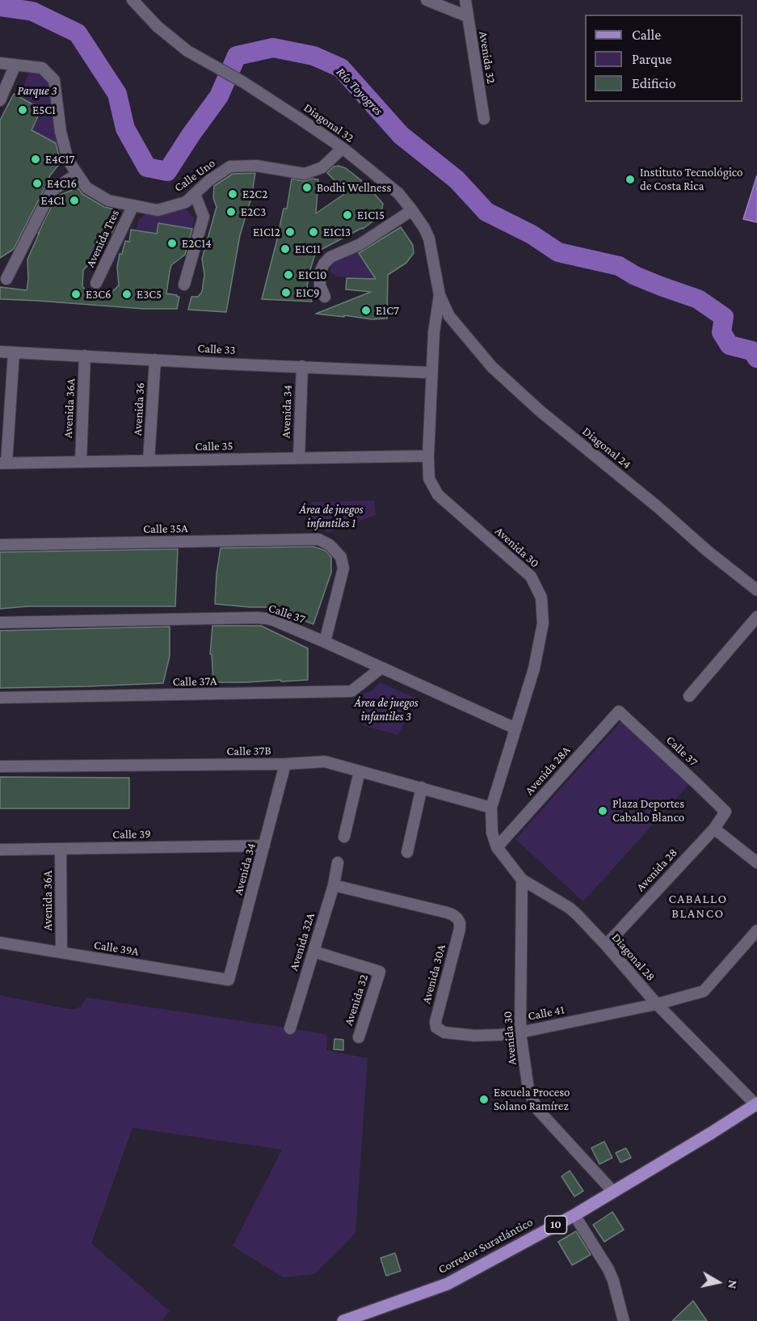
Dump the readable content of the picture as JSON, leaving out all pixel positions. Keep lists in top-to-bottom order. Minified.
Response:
{"streets":{"main road":["10","Corredor Suratlántico"],"street":["Avenida 32","Diagonal 32","Calle Uno","Avenida Tres","Calle 33","Avenida 36A","Avenida 36","Avenida 34","Calle 35","Diagonal 24","Calle 35A","Avenida 30","Calle 37","Calle 37A","Calle 37B","Avenida 28A","Calle 39","Avenida 28","Avenida 32A","Calle 39A","Diagonal 28","Avenida 30A","Calle 41"]},"crossings":[["Avenida 32","Avenida 32A"],["Diagonal 32","Calle Uno"],["Diagonal 32","Diagonal 24"],["Diagonal 32","Avenida 30"],["Calle Uno","Avenida Tres"],["Calle 33","Avenida 36A"],["Calle 33","Avenida 36"],["Calle 33","Avenida 34"],["Calle 33","Avenida 30"],["Avenida 36A","Calle 35"],["Avenida 36A","Calle 39"],["Avenida 36A","Calle 39A"],["Avenida 36","Calle 35"],["Avenida 34","Calle 35"],["Avenida 34","Calle 37B"],["Avenida 34","Calle 39"],["Avenida 34","Calle 39A"],["Calle 35","Avenida 30"],["Calle 35A","Calle 37"],["Avenida 30","Calle 37"],["Avenida 30","Calle 37B"],["Avenida 30","Diagonal 28"],["Avenida 30","Calle 41"],["Avenida 30","Corredor Suratlántico"],["Calle 37","Calle 37A"],["Calle 37","Avenida 28A"],["Calle 37","Avenida 28"],["Avenida 28A","Diagonal 28"],["Avenida 28","Diagonal 28"],["Avenida 32A","Avenida 30A"],["Diagonal 28","Calle 41"],["Diagonal 28","Corredor Suratlántico"],["Avenida 30A","Calle 41"]],"districts":["CABALLO BLANCO"],"water":["Río Toyogres"],"parks":["Parque 3","Área de juegos infantiles 1","Área de juegos infantiles 3"],"places":["E5C1","E4C17","Instituto Tecnológico de Costa Rica","E4C16","Bodhi Wellness","E2C2","E4C1","E2C3","E1C15","E1C12","E1C13","E2C14","E1C11","E1C10","E1C9","E3C6","E3C5","E1C7","Plaza Deportes Caballo Blanco","Escuela Proceso Solano Ramírez"],"legend":["Calle","Parque","Edificio"],"north":"right"}
